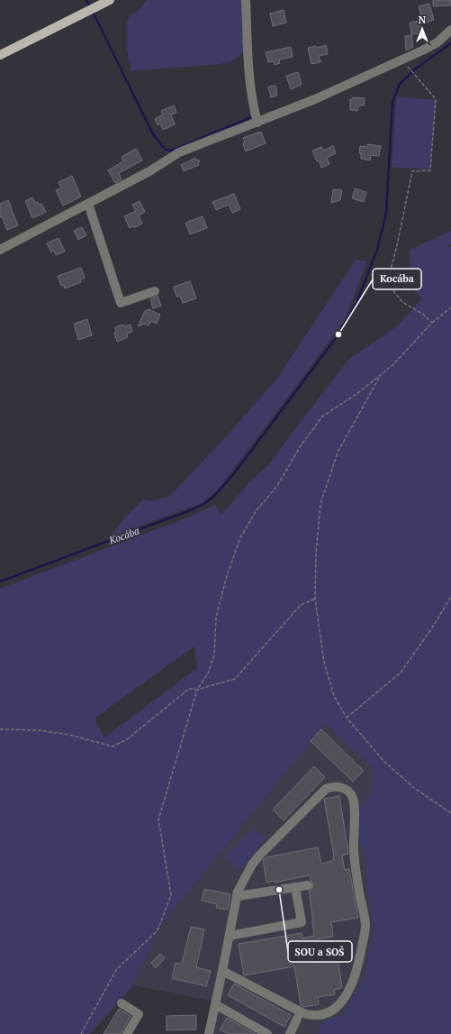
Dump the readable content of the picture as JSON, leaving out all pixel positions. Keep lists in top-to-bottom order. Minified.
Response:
{"water":["Kocába"],"places":["Kocába","SOU a SOŠ"],"north":"top"}
